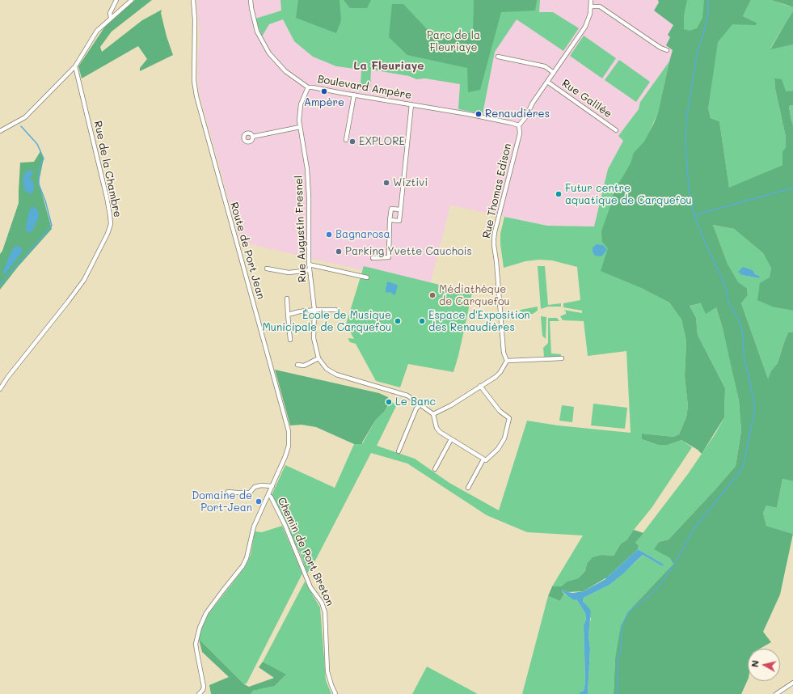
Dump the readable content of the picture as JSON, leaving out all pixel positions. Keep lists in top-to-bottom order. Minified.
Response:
{"streets":{"street":["Boulevard Ampère","Rue Galilée","Rue de la Chambre","Rue Thomas Edison","Rue Augustin Fresnel","Route de Port Jean","Chemin de Port Breton"]},"crossings":[["Boulevard Ampère","Rue Thomas Edison"],["Boulevard Ampère","Rue Augustin Fresnel"],["Route de Port Jean","Chemin de Port Breton"]],"districts":["La Fleuriaye"],"parks":["Parc de la Fleuriaye"],"places":["Ampère","Renaudières","EXPLORE","Wiztivi","Futur centre aquatique de Carquefou","Bagnarosa","Parking Yvette Cauchois","Médiathèque de Carquefou","École de Musique Municipale de Carquefou","Espace d'Exposition des Renaudières","Le Banc","Domaine de Port-Jean"],"north":"left"}
